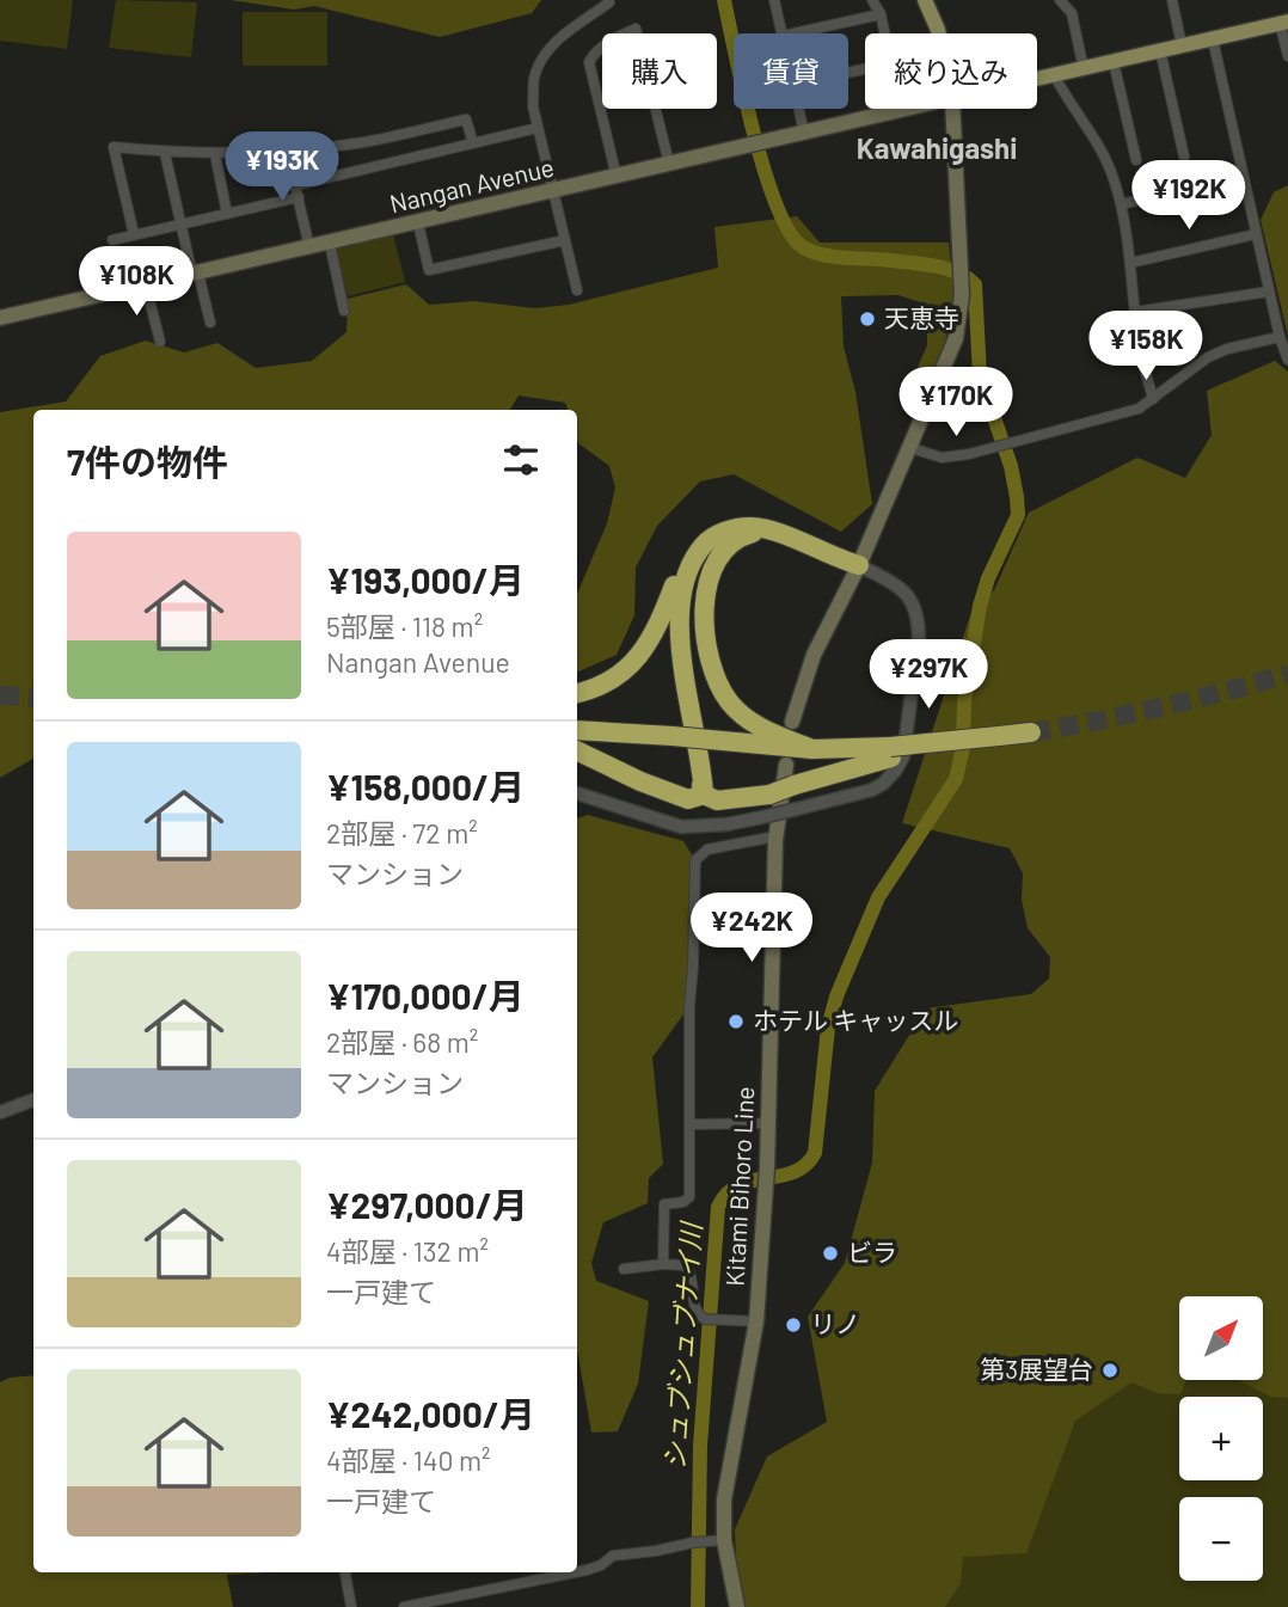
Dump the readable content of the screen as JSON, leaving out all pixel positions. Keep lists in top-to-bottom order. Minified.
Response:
{"streets":{"main road":["Nangan Avenue","Kitami Bihoro Line"]},"districts":["Kawahigashi"],"water":["シュブシュブナイ川"],"places":["天恵寺","ホテル キャッスル","ビラ","リノ","第3展望台"],"north":"top right","page":{"chip":["購入","賃貸","絞り込み"],"price":["¥193K","¥192K","¥108K","¥158K","¥170K","¥297K","¥242K"],"heading":"7件の物件","list":[{"name":"¥193,000/月","note":"5部屋 · 118 m² · Nangan Avenue"},{"name":"¥158,000/月","note":"2部屋 · 72 m² · マンション"},{"name":"¥170,000/月","note":"2部屋 · 68 m² · マンション"},{"name":"¥297,000/月","note":"4部屋 · 132 m² · 一戸建て"},{"name":"¥242,000/月","note":"4部屋 · 140 m² · 一戸建て"}],"map_buttons":["+","−"]}}
